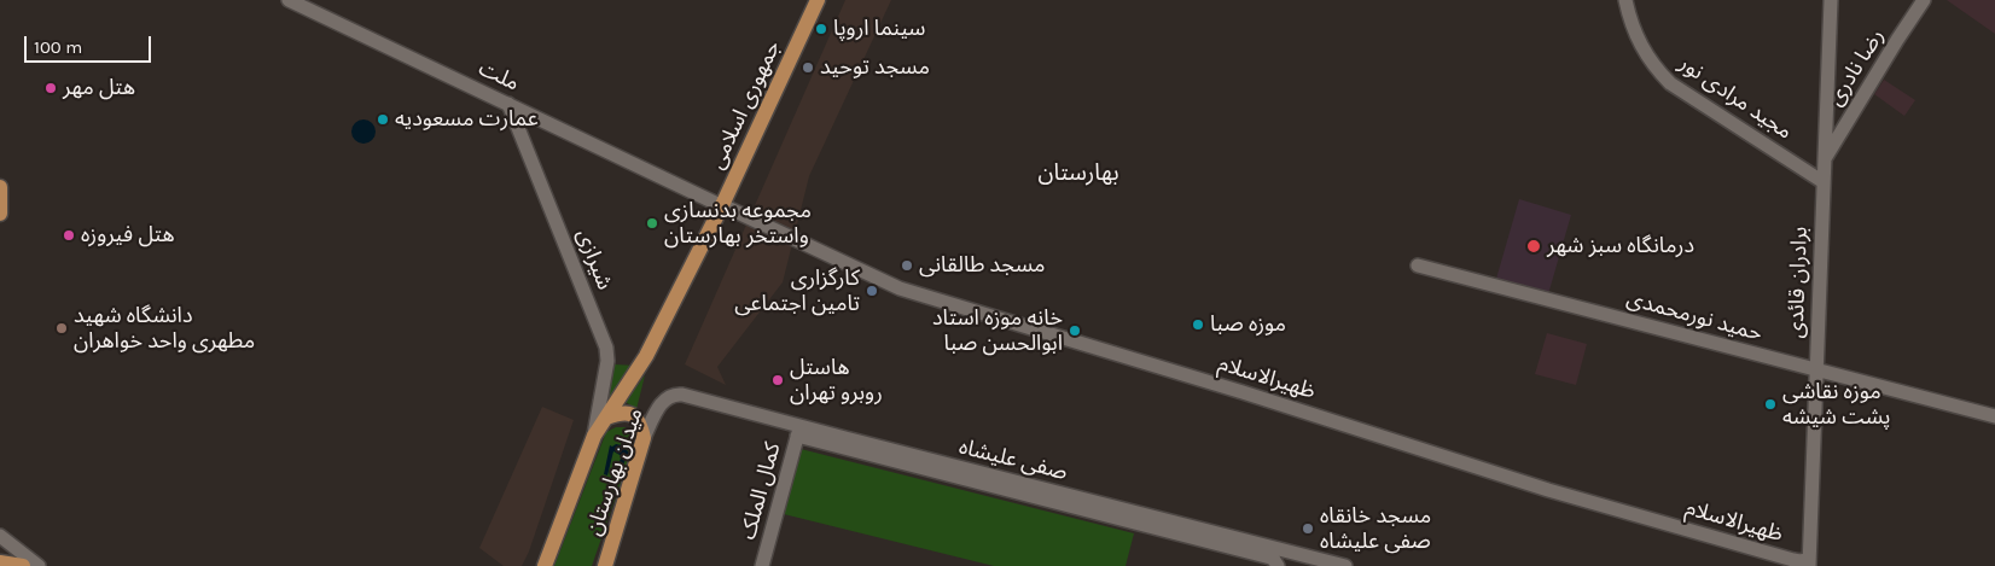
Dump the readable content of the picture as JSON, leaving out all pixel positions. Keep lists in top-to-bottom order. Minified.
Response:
{"streets":{"main road":["جمهوری اسلامی","میدان بهارستان"],"street":["رضا نادری","ملت","مجید مرادی نور","شیرازی","برادران قائدی","حمید نورمحمدی","ظهیرالاسلام","صفی علیشاه","کمال الملک"]},"crossings":[["رضا نادری","برادران قائدی"],["ملت","جمهوری اسلامی"],["ملت","شیرازی"],["ملت","ظهیرالاسلام"],["مجید مرادی نور","برادران قائدی"],["جمهوری اسلامی","ظهیرالاسلام"],["جمهوری اسلامی","میدان بهارستان"],["شیرازی","میدان بهارستان"],["برادران قائدی","حمید نورمحمدی"],["برادران قائدی","ظهیرالاسلام"],["صفی علیشاه","میدان بهارستان"],["صفی علیشاه","کمال الملک"]],"districts":["بهارستان"],"places":["سینما اروپا","مسجد توحید","هتل مهر","عمارت مسعودیه","مجموعه بدنسازی واستخر بهارستان","هتل فیروزه","درمانگاه سبز شهر","مسجد طالقانی","کارگزاری تامین اجتماعی","موزه صبا","دانشگاه شهید مطهری واحد خواهران","خانه موزه استاد ابوالحسن صبا","هاستل روبرو تهران","موزه نقاشی پشت شیشه","مسجد خانقاه صفی علیشاه"],"scale_bar":"100 m"}
